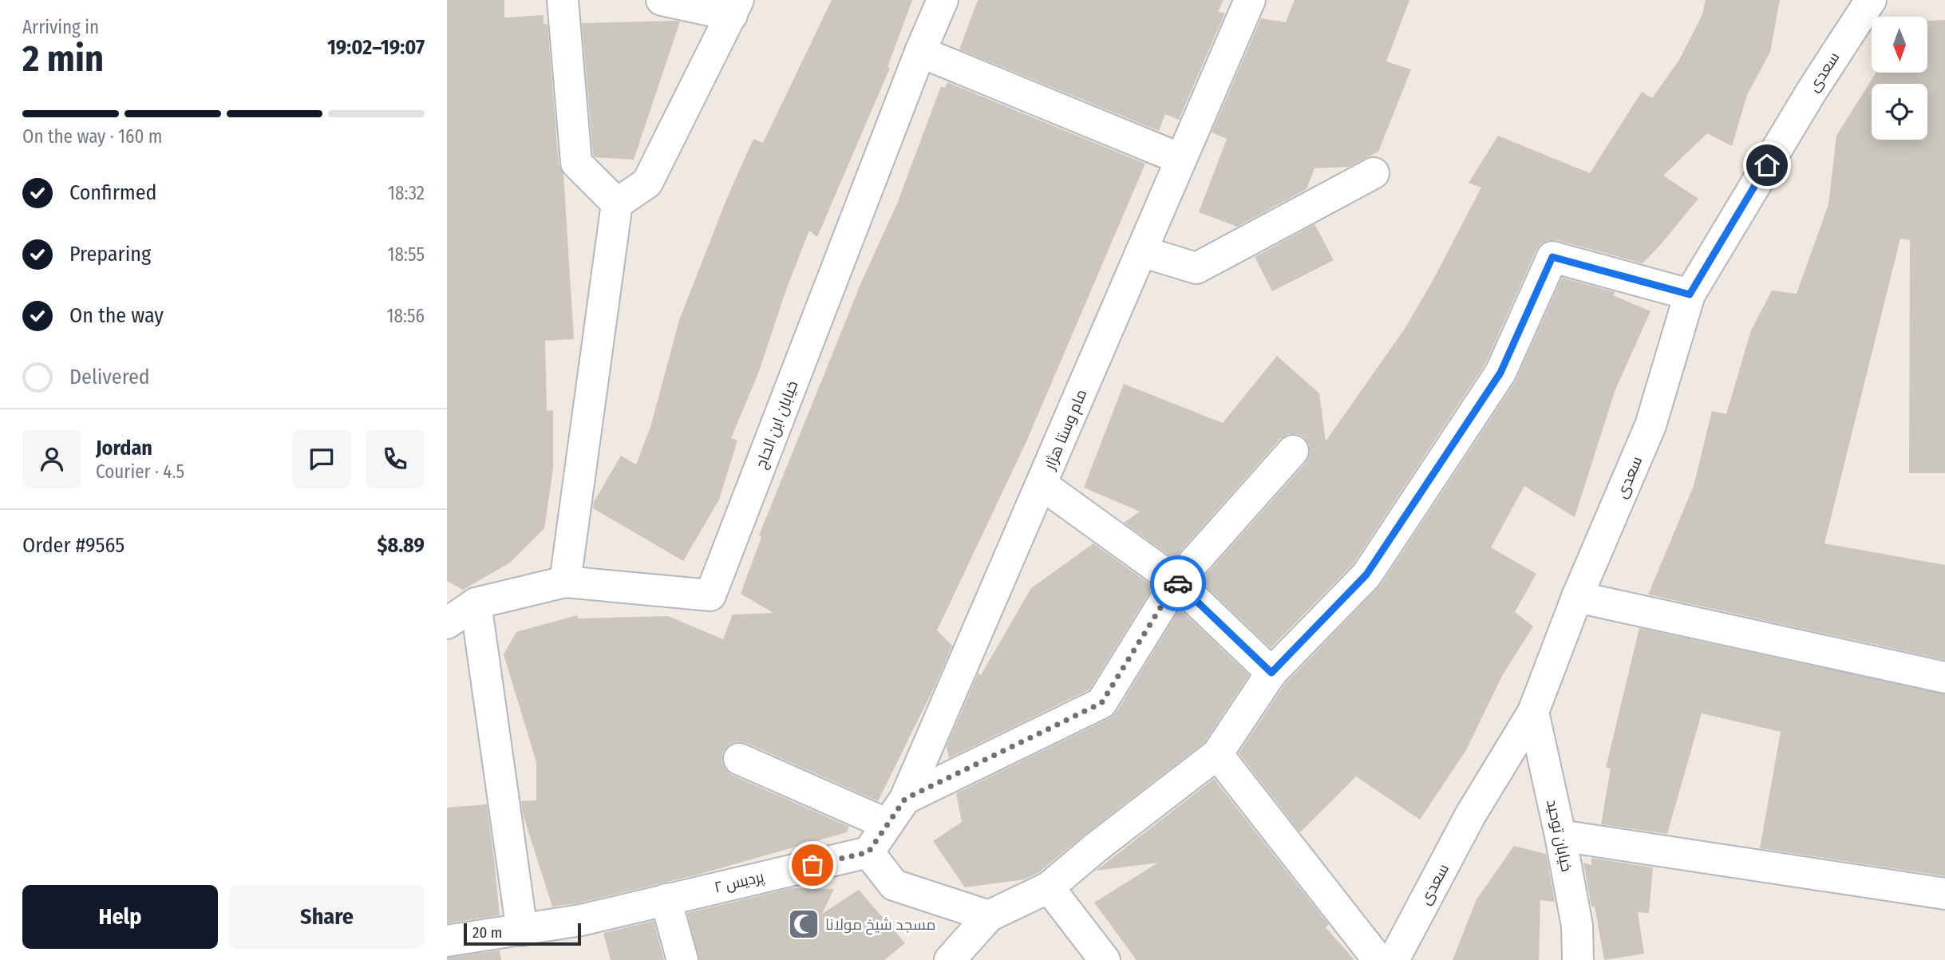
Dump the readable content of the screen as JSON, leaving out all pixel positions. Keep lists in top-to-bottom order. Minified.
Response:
{"streets":{"street":["سعدی","خیابان ابن الحاج","مام وستا هژار","خیابان توحید","پردیس ۲"]},"crossings":[["سعدی","خیابان توحید"],["مام وستا هژار","پردیس ۲"]],"places":{"mosque":["مسجد شیخ مولانا"]},"scale_bar":"20 m","north":"bottom","page":{"heading":["2 min","Arriving in","19:02–19:07"],"panel":["Jordan","Courier · 4.5","Order #9565","$8.89"],"bar":"On the way · 160 m","list":[["Confirmed","18:32"],["Preparing","18:55"],["On the way","18:56"],"Delivered"],"buttons":["Help","Share"],"scale":"20 m"}}
